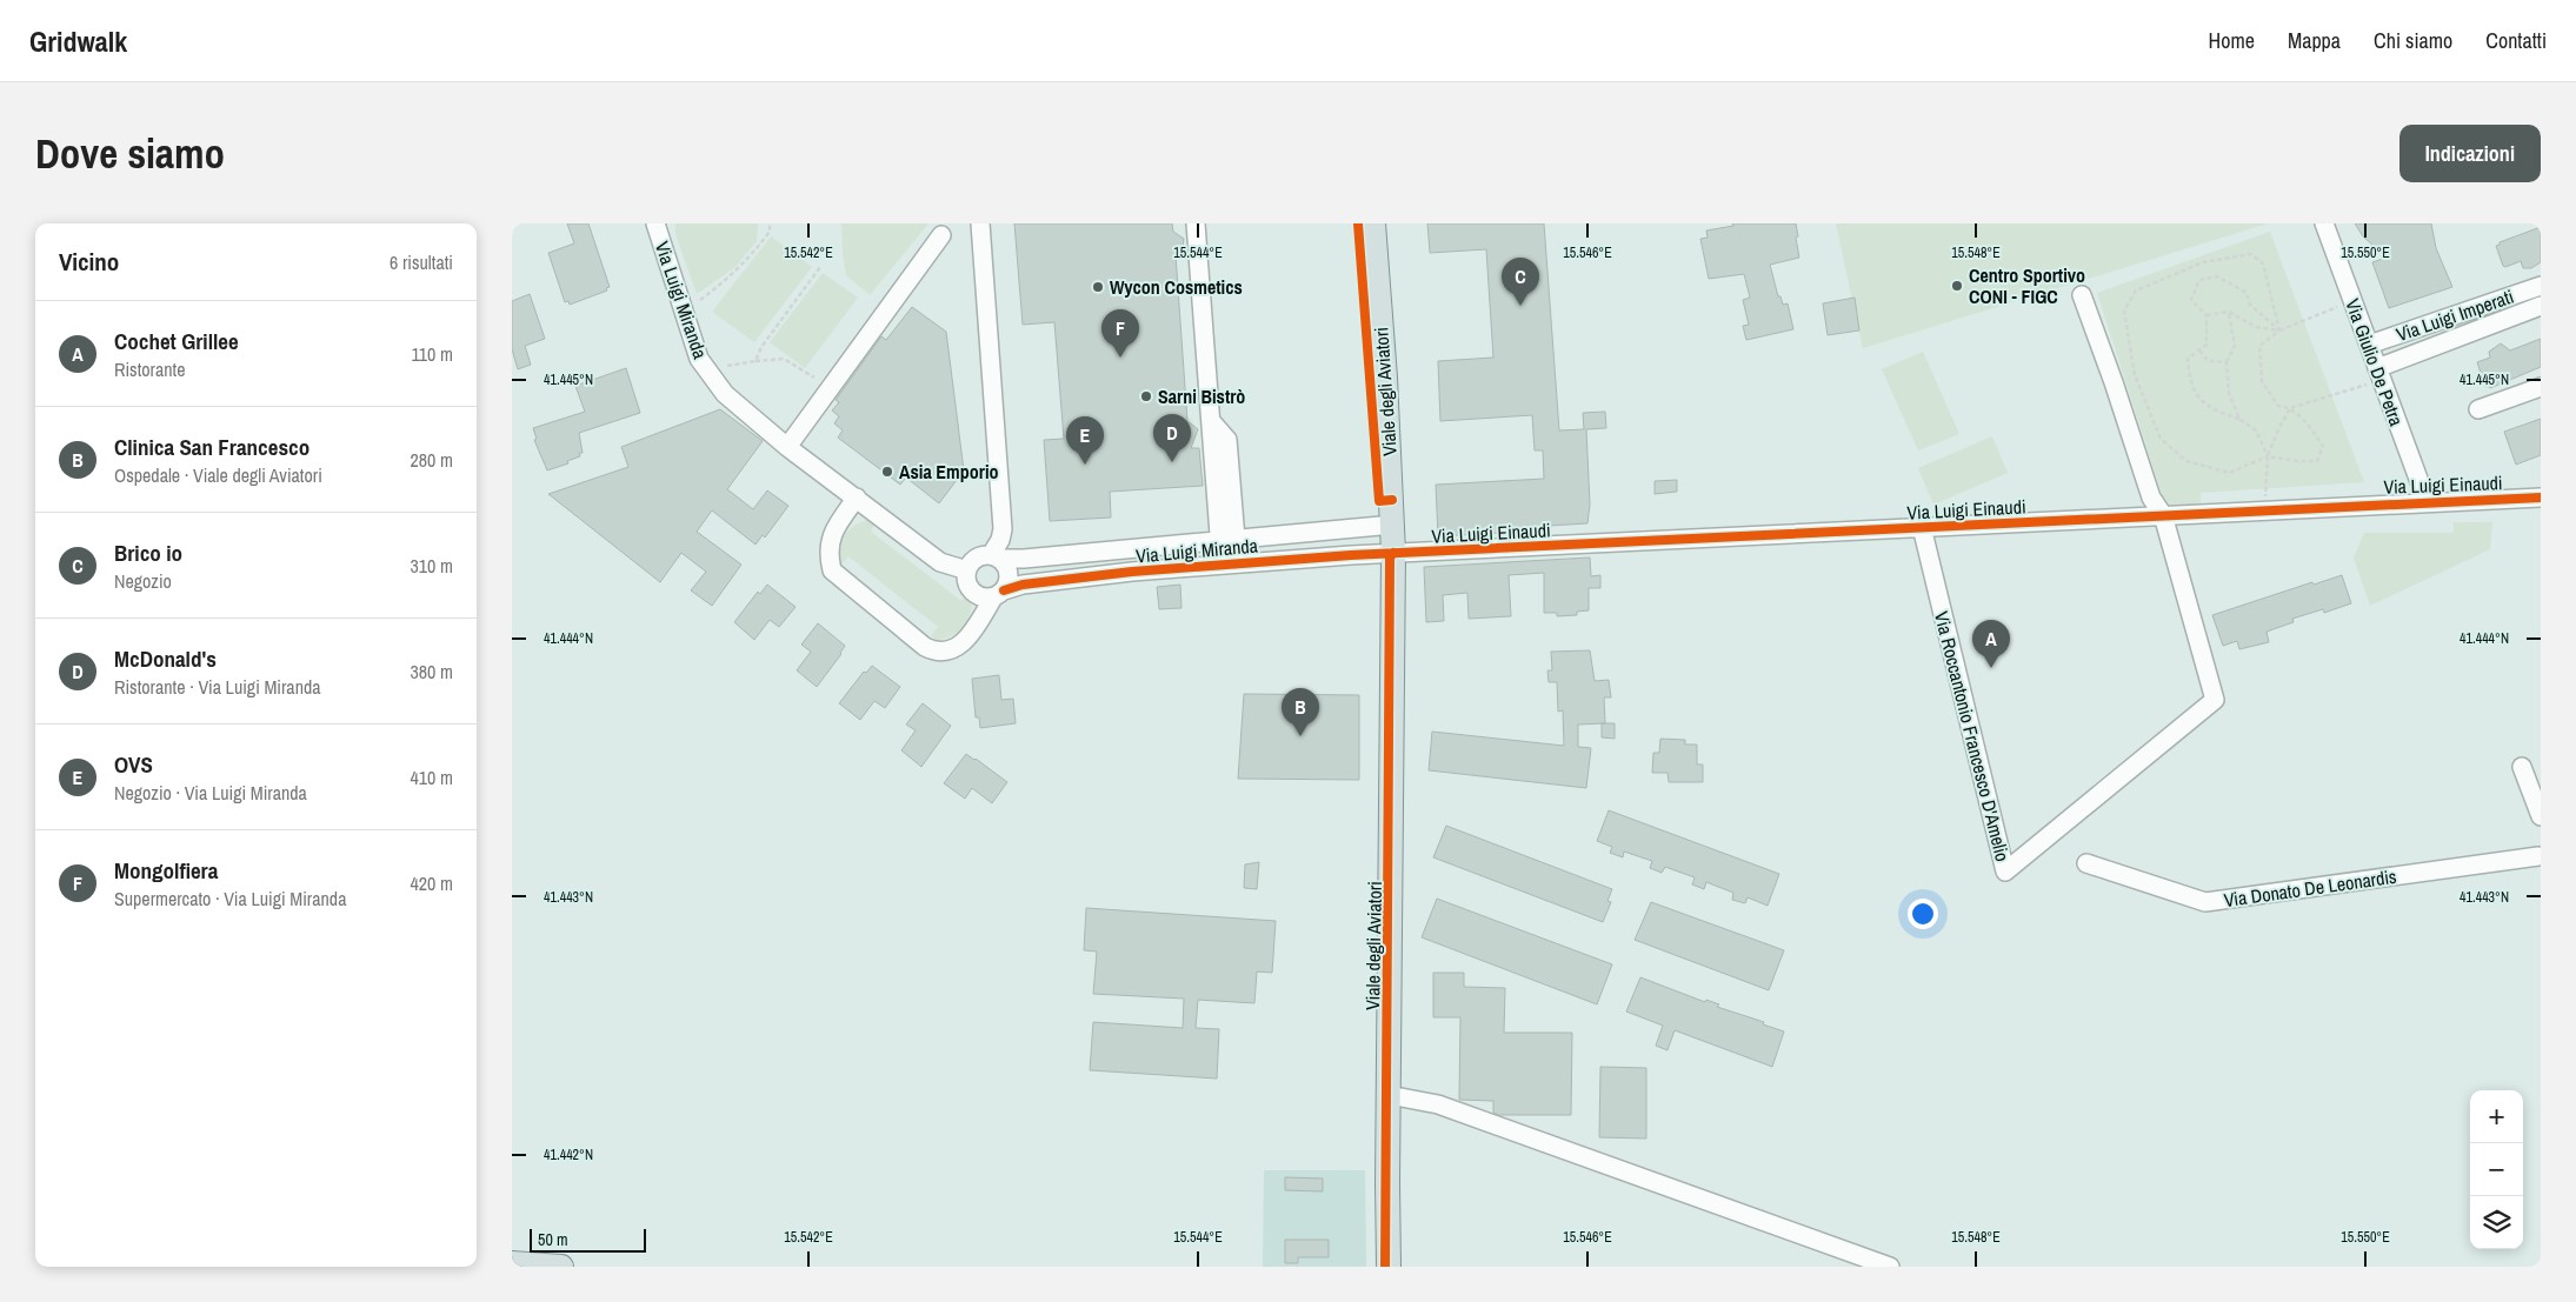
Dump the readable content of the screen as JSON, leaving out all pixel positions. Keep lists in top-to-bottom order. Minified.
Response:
{"streets":{"main road":["Viale degli Aviatori"],"street":["Via Luigi Miranda","Via Luigi Imperati","Via Giulio De Petra","Via Luigi Einaudi","Via Roccantonio Francesco D'Amelio","Via Donato De Leonardis"]},"crossings":[["Via Luigi Miranda","Viale degli Aviatori"],["Via Luigi Miranda","Via Luigi Einaudi"],["Via Luigi Imperati","Via Giulio De Petra"],["Via Giulio De Petra","Via Luigi Einaudi"],["Viale degli Aviatori","Via Luigi Einaudi"],["Via Luigi Einaudi","Via Roccantonio Francesco D'Amelio"]],"places":["Centro Sportivo CONI - FIGC","Wycon Cosmetics","Sarni Bistrò","Asia Emporio"],"scale_bar":"50 m","page":{"header":"Gridwalk","nav":["Home","Mappa","Chi siamo","Contatti"],"buttons":"Indicazioni","title":"Dove siamo","heading":["Vicino","6 risultati"],"pins":["C","F","D","E","A","B"],"list":[{"mark":"A","name":"Cochet Grillee","note":"Ristorante","value":"110 m"},{"mark":"B","name":"Clinica San Francesco","note":"Ospedale · Viale degli Aviatori","value":"280 m"},{"mark":"C","name":"Brico io","note":"Negozio","value":"310 m"},{"mark":"D","name":"McDonald's","note":"Ristorante · Via Luigi Miranda","value":"380 m"},{"mark":"E","name":"OVS","note":"Negozio · Via Luigi Miranda","value":"410 m"},{"mark":"F","name":"Mongolfiera","note":"Supermercato · Via Luigi Miranda","value":"420 m"}],"map_buttons":["+","−"],"scale":"50 m"},"coordinates":["15.542°E","15.544°E","15.546°E","15.548°E","15.550°E","41.445°N","41.444°N","41.443°N","41.442°N"]}
